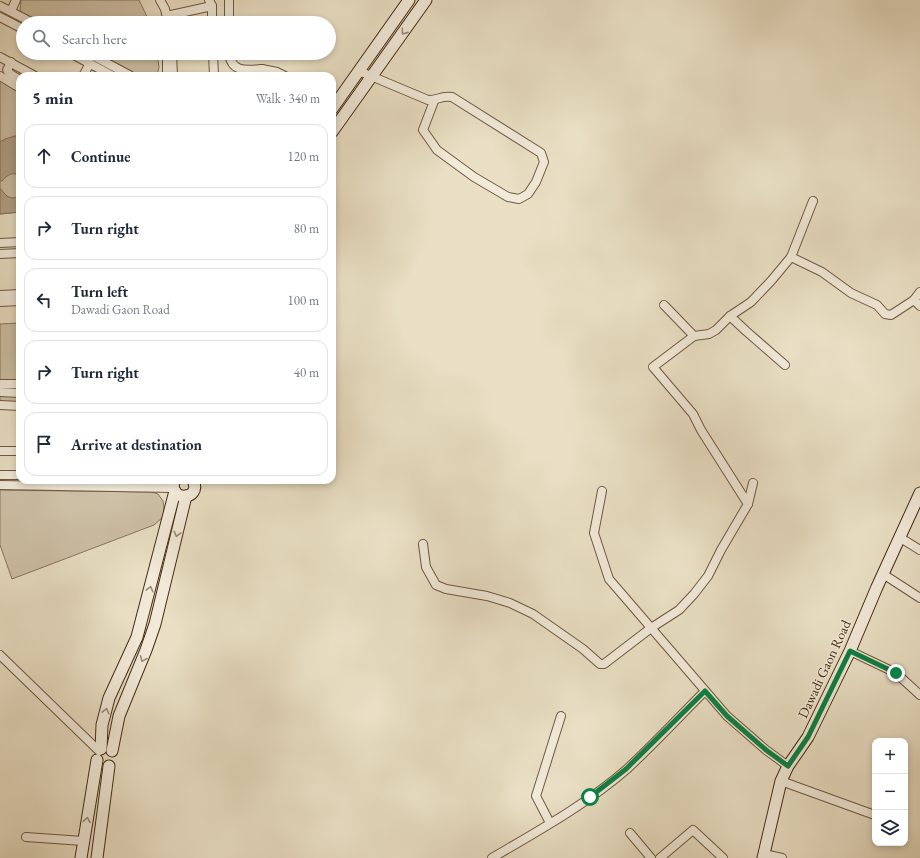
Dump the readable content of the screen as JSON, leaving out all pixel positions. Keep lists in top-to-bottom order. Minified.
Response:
{"streets":{"street":["Dawadi Gaon Road"]},"page":{"search":"Search here","heading":["5 min","Walk · 340 m"],"list":[["Continue","120 m"],["Turn right","80 m"],["Turn left","Dawadi Gaon Road","100 m"],["Turn right","40 m"],"Arrive at destination"],"map_buttons":["+","−"]}}
